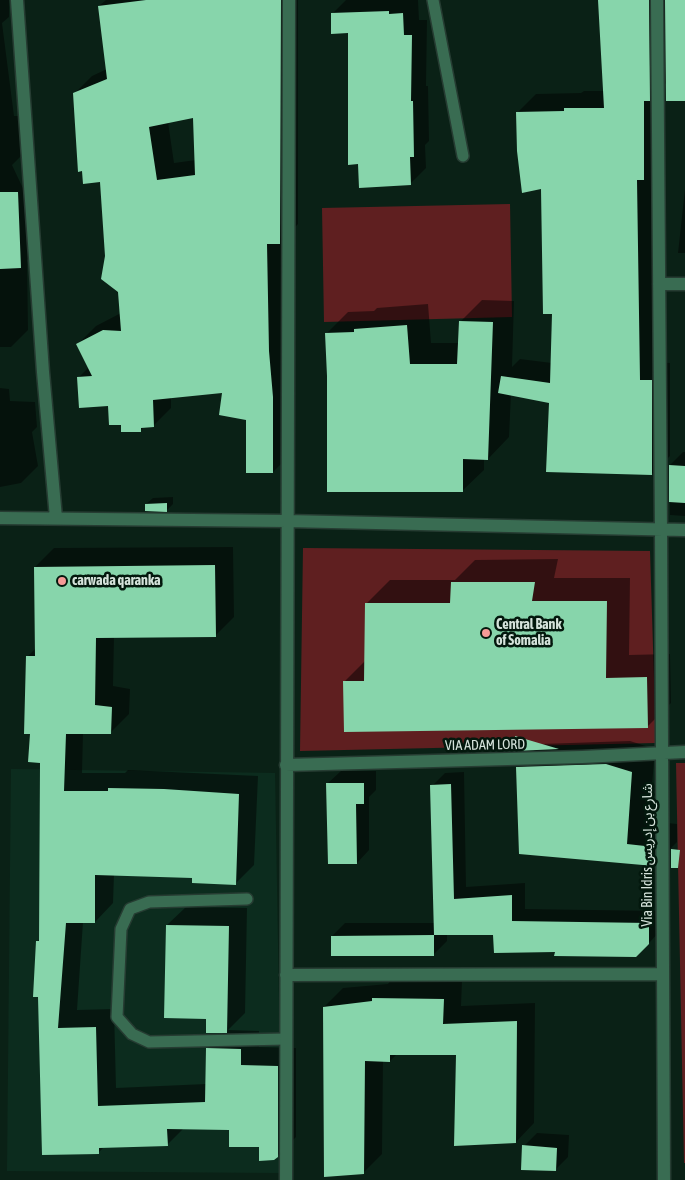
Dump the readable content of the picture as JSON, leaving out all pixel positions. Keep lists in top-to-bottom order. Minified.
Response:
{"streets":{"street":["VIA ADAM LORD","Via Bin Idris شارع بن إدريس"]},"crossings":[["VIA ADAM LORD","Via Bin Idris شارع بن إدريس"]],"places":["carwada qaranka","Central Bank of Somalia"]}
